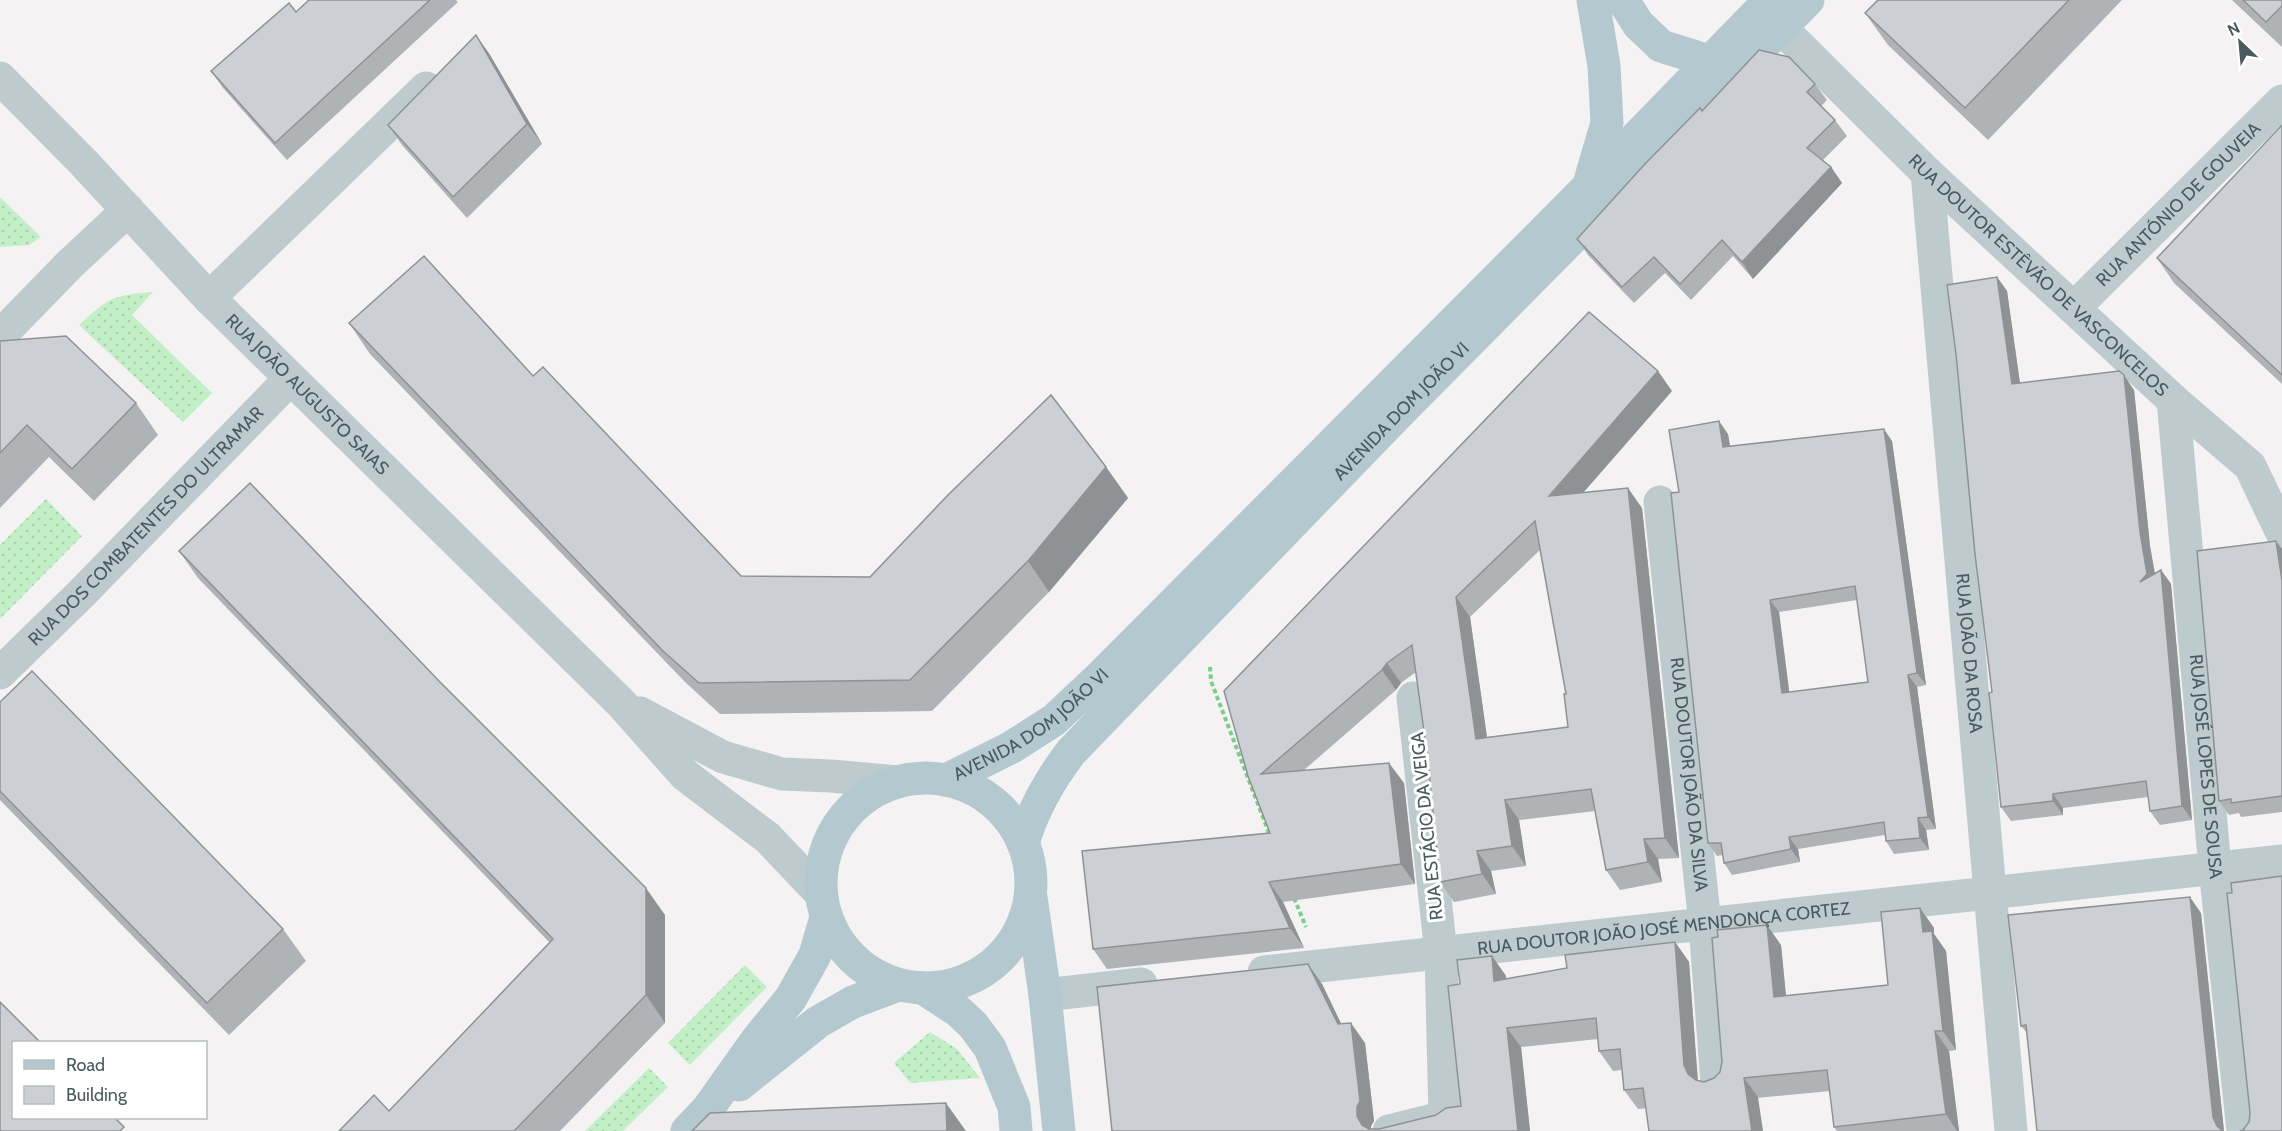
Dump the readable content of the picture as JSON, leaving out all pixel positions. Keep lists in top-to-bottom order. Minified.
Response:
{"streets":{"main road":["AVENIDA DOM JOÃO VI"],"street":["RUA ANTÓNIO DE GOUVEIA","RUA DOUTOR ESTÊVÃO DE VASCONCELOS","RUA JOÃO AUGUSTO SAIAS","RUA DOS COMBATENTES DO ULTRAMAR","RUA JOÃO DA ROSA","RUA JOSÉ LOPES DE SOUSA","RUA DOUTOR JOÃO DA SILVA","RUA ESTÁCIO DA VEIGA","RUA DOUTOR JOÃO JOSÉ MENDONÇA CORTEZ"]},"crossings":[["RUA ANTÓNIO DE GOUVEIA","RUA DOUTOR ESTÊVÃO DE VASCONCELOS"],["RUA DOUTOR ESTÊVÃO DE VASCONCELOS","AVENIDA DOM JOÃO VI"],["RUA DOUTOR ESTÊVÃO DE VASCONCELOS","RUA JOÃO DA ROSA"],["RUA DOUTOR ESTÊVÃO DE VASCONCELOS","RUA JOSÉ LOPES DE SOUSA"],["RUA JOÃO AUGUSTO SAIAS","RUA DOS COMBATENTES DO ULTRAMAR"],["RUA JOÃO DA ROSA","RUA DOUTOR JOÃO JOSÉ MENDONÇA CORTEZ"],["RUA JOSÉ LOPES DE SOUSA","RUA DOUTOR JOÃO JOSÉ MENDONÇA CORTEZ"],["RUA DOUTOR JOÃO DA SILVA","RUA DOUTOR JOÃO JOSÉ MENDONÇA CORTEZ"],["RUA ESTÁCIO DA VEIGA","RUA DOUTOR JOÃO JOSÉ MENDONÇA CORTEZ"]],"legend":["Road","Building"],"north":"top left"}
